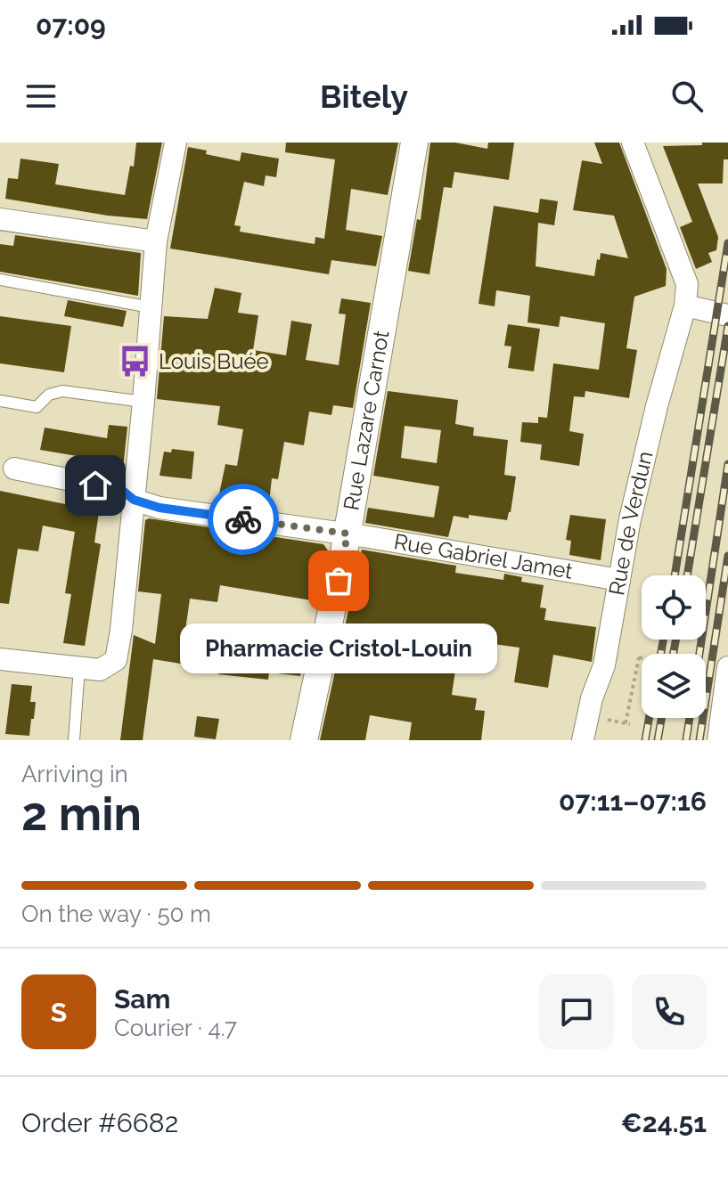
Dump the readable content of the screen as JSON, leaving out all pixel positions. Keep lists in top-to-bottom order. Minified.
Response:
{"streets":{"street":["Rue Lazare Carnot","Rue de Verdun","Rue Gabriel Jamet"]},"crossings":[["Rue Lazare Carnot","Rue Gabriel Jamet"],["Rue de Verdun","Rue Gabriel Jamet"]],"places":{"bus stop":["Louis Buée"],"other":["Pharmacie Cristol-Louin"]},"page":{"status":"07:09","header":"Bitely","bubble":"Pharmacie Cristol-Louin","heading":["2 min","Arriving in","07:11–07:16"],"panel":["Sam","Courier · 4.7","Order #6682","€24.51"],"bar":"On the way · 50 m","round":"S"}}
